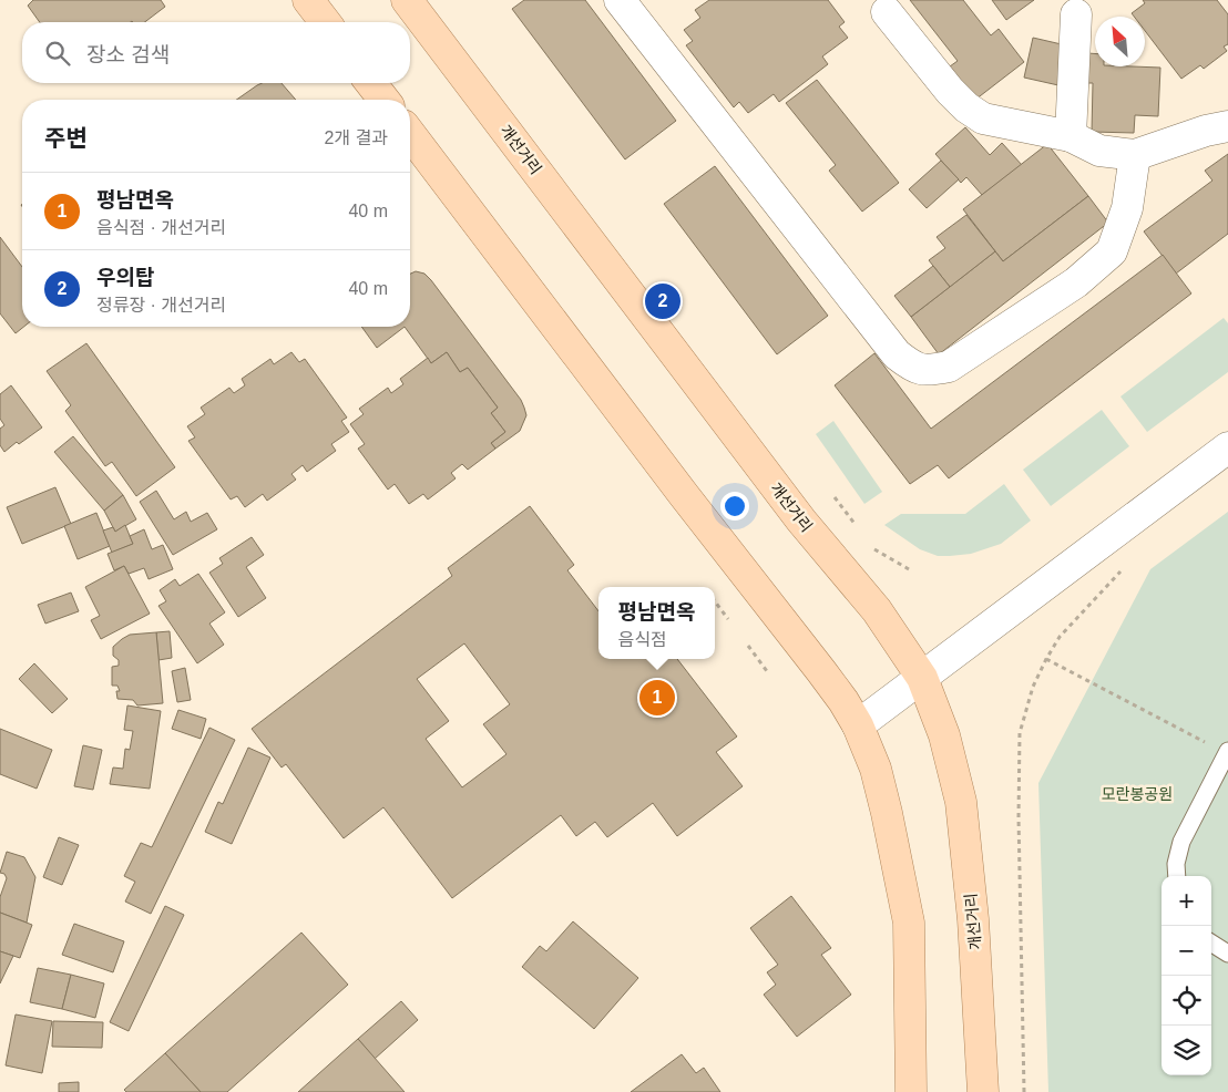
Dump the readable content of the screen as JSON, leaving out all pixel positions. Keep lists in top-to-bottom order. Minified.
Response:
{"streets":{"main road":["개선거리"]},"parks":["모란봉공원"],"north":"top left","page":{"search":"장소 검색","heading":["주변","2개 결과"],"list":[{"mark":"1","name":"평남면옥","note":"음식점 · 개선거리","value":"40 m"},{"mark":"2","name":"우의탑","note":"정류장 · 개선거리","value":"40 m"}],"pins":["2","1"],"popup":["평남면옥","음식점"],"map_buttons":["+","−"]}}
